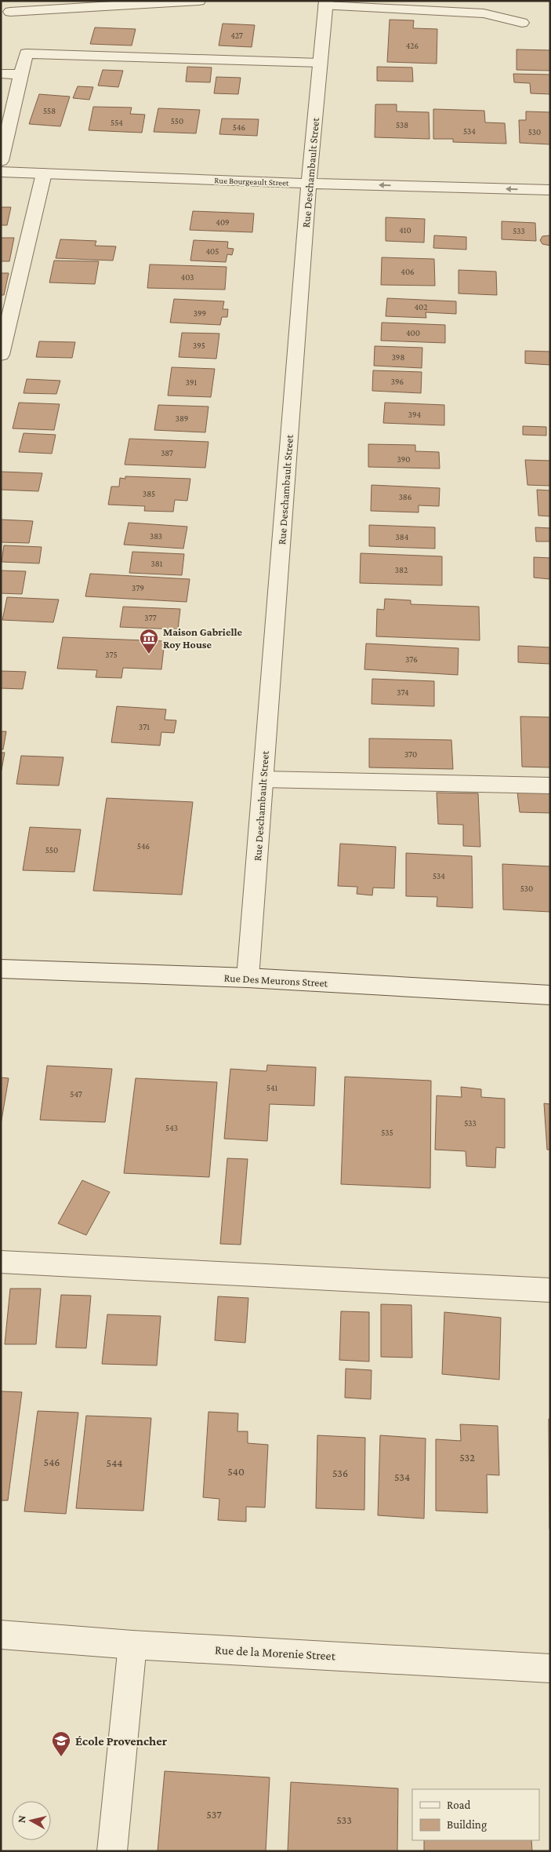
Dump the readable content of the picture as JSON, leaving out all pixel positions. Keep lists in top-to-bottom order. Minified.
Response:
{"streets":{"street":["Rue Deschambault Street","Rue Bourgeault Street","Rue Des Meurons Street","Rue de la Morenie Street"]},"crossings":[["Rue Deschambault Street","Rue Bourgeault Street"],["Rue Deschambault Street","Rue Des Meurons Street"]],"places":{"museum":["Maison Gabrielle Roy House"],"school or university":["École Provencher"]},"house_numbers":["427","426","558","550","554","538","546","534","530","409","410","533","405","406","403","402","399","400","395","398","396","391","394","389","387","390","385","386","383","384","381","382","379","377","375","376","374","371","370","546","550","534","530","541","547","533","543","535","532","546","544","540","536","534","537","533"],"legend":["Road","Building"],"north":"left"}
